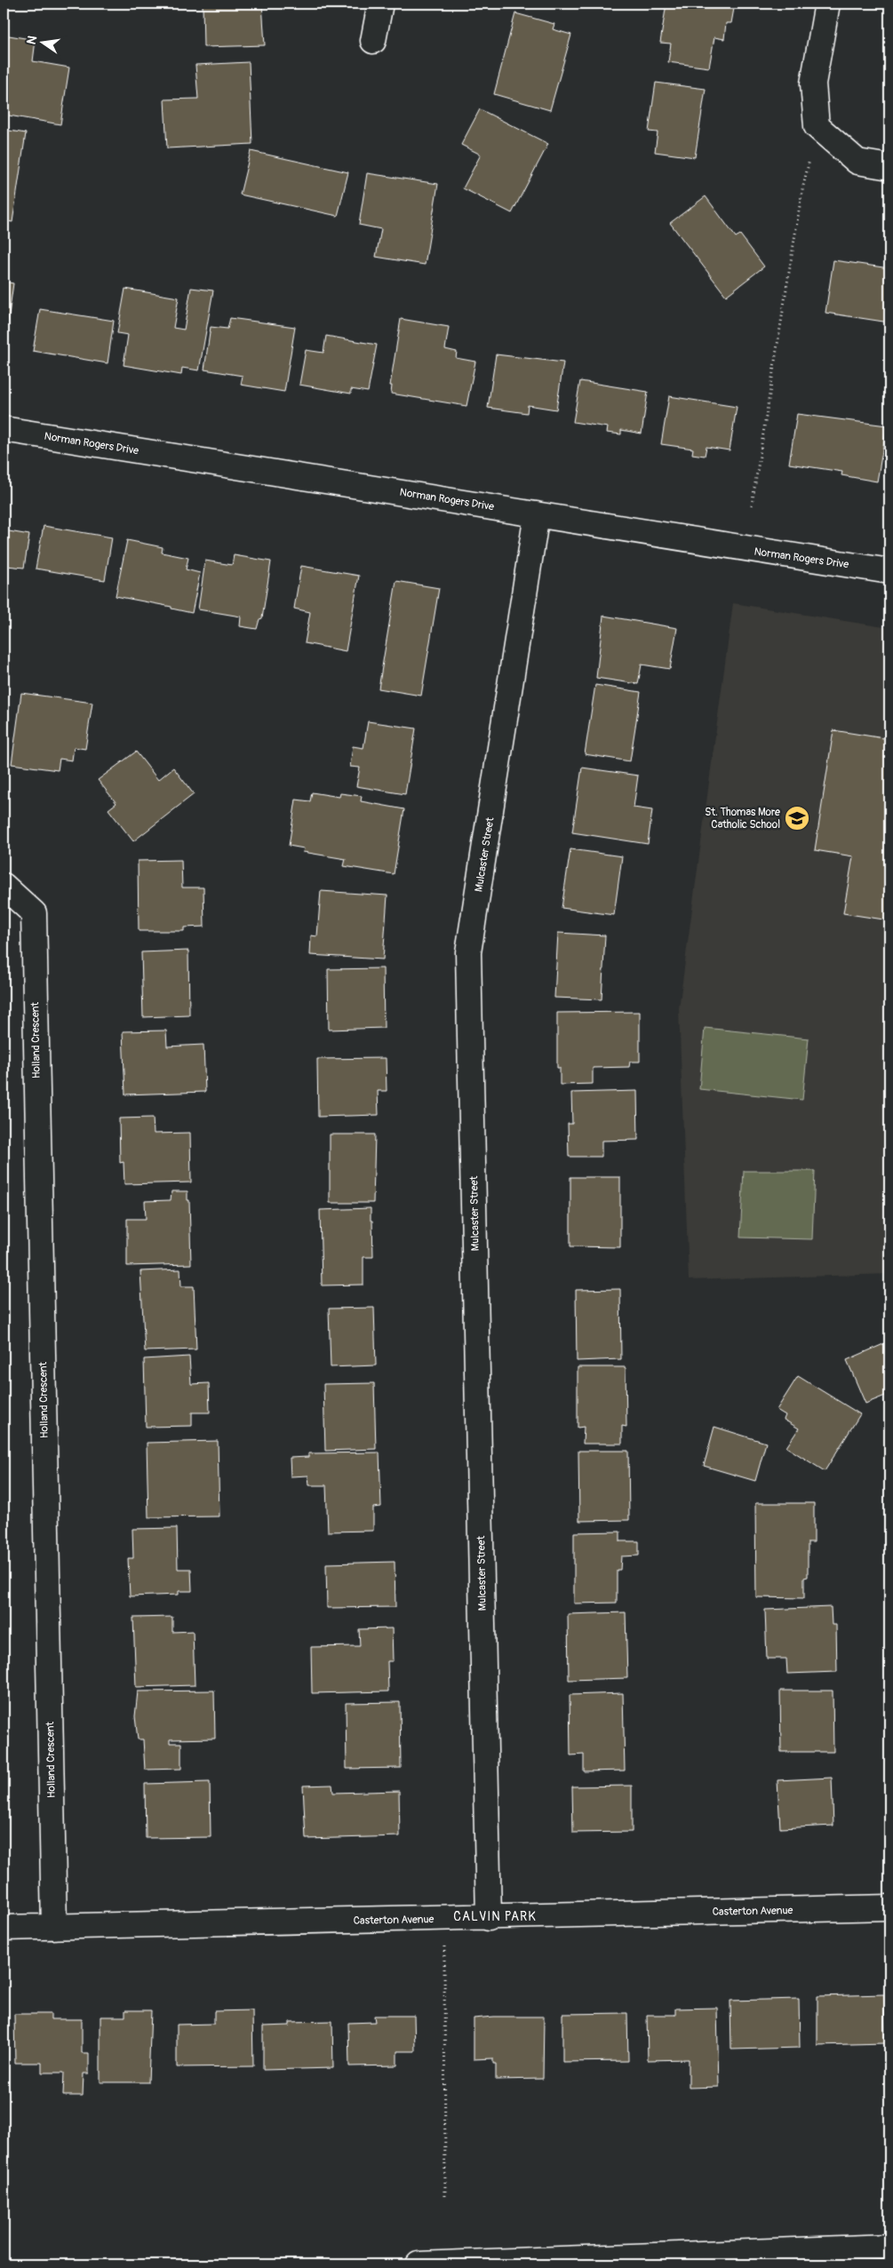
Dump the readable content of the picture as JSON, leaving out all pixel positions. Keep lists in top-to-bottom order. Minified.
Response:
{"streets":{"street":["Norman Rogers Drive","Mulcaster Street","Holland Crescent","Casterton Avenue"]},"crossings":[["Norman Rogers Drive","Mulcaster Street"],["Mulcaster Street","Casterton Avenue"],["Holland Crescent","Casterton Avenue"]],"districts":["CALVIN PARK"],"places":{"school or university":["St. Thomas More Catholic School"]},"north":"left"}
